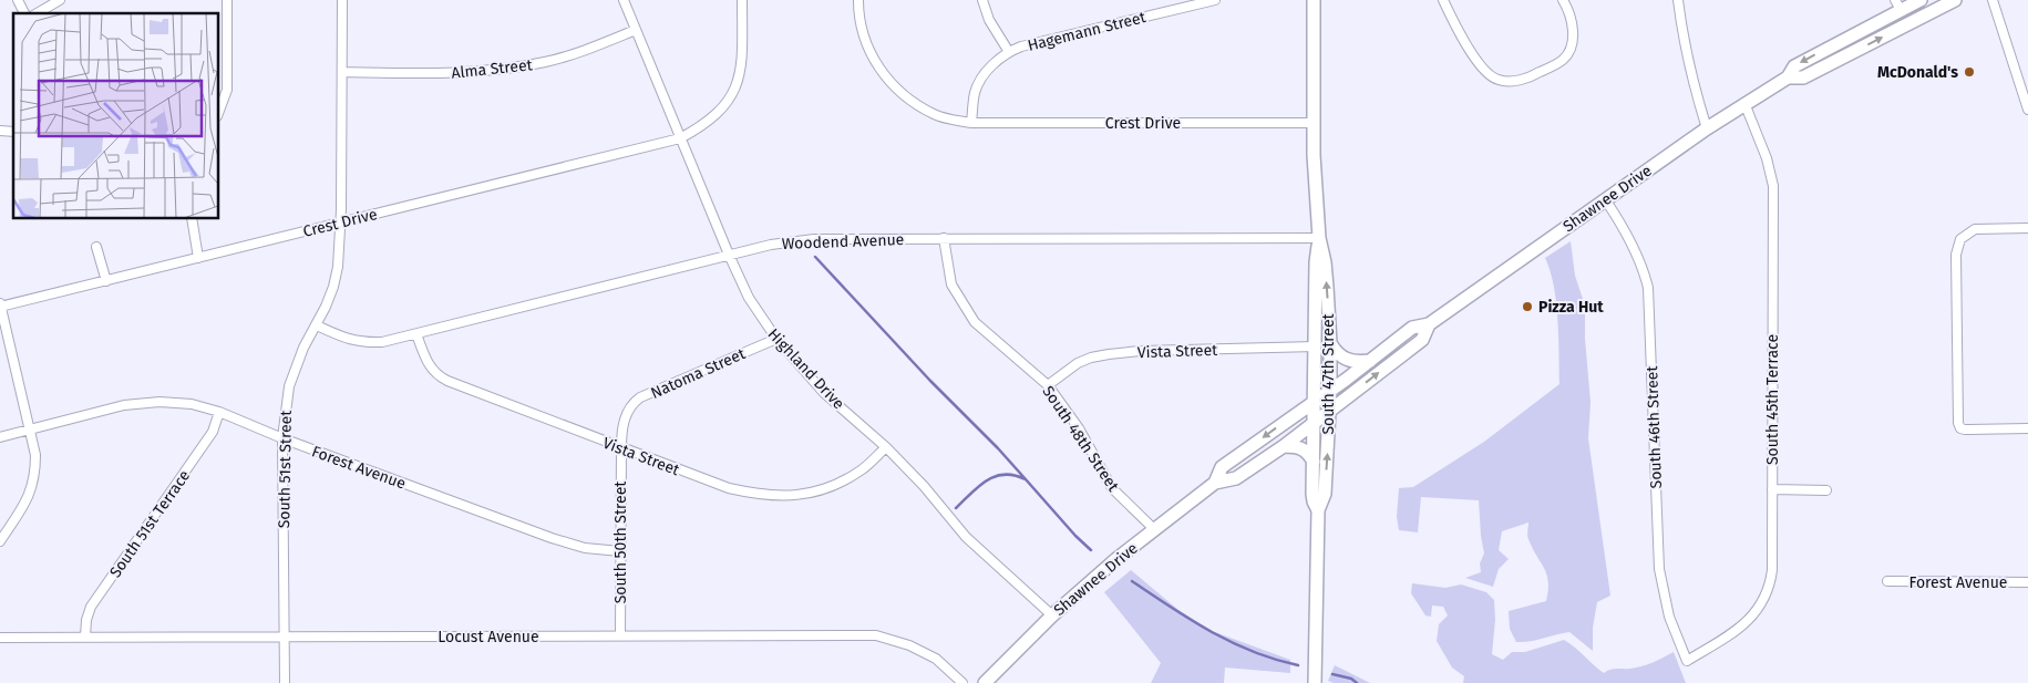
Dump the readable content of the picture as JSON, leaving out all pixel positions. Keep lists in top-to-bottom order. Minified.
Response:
{"streets":{"main road":["Shawnee Drive","South 47th Street"],"street":["Hagemann Street","Alma Street","Crest Drive","Woodend Avenue","Vista Street","Highland Drive","Natoma Street","South 45th Terrace","South 46th Street","South 48th Street","Forest Avenue","South 51st Street","South 51st Terrace","South 50th Street","Locust Avenue"]},"crossings":[["Hagemann Street","Crest Drive"],["Alma Street","Highland Drive"],["Alma Street","South 51st Street"],["Crest Drive","Highland Drive"],["Crest Drive","South 47th Street"],["Crest Drive","South 51st Street"],["Shawnee Drive","Highland Drive"],["Shawnee Drive","South 47th Street"],["Shawnee Drive","South 45th Terrace"],["Shawnee Drive","South 46th Street"],["Shawnee Drive","South 48th Street"],["Woodend Avenue","Vista Street"],["Woodend Avenue","Highland Drive"],["Woodend Avenue","South 47th Street"],["Woodend Avenue","South 48th Street"],["Woodend Avenue","South 51st Street"],["Vista Street","Highland Drive"],["Vista Street","Natoma Street"],["Vista Street","South 47th Street"],["Vista Street","South 48th Street"],["Vista Street","South 50th Street"],["Highland Drive","Natoma Street"],["Natoma Street","South 50th Street"],["South 45th Terrace","South 46th Street"],["Forest Avenue","South 51st Street"],["Forest Avenue","South 51st Terrace"],["Forest Avenue","South 50th Street"],["South 51st Street","Locust Avenue"],["South 51st Terrace","Locust Avenue"],["South 50th Street","Locust Avenue"]],"places":["McDonald's","Pizza Hut"]}
